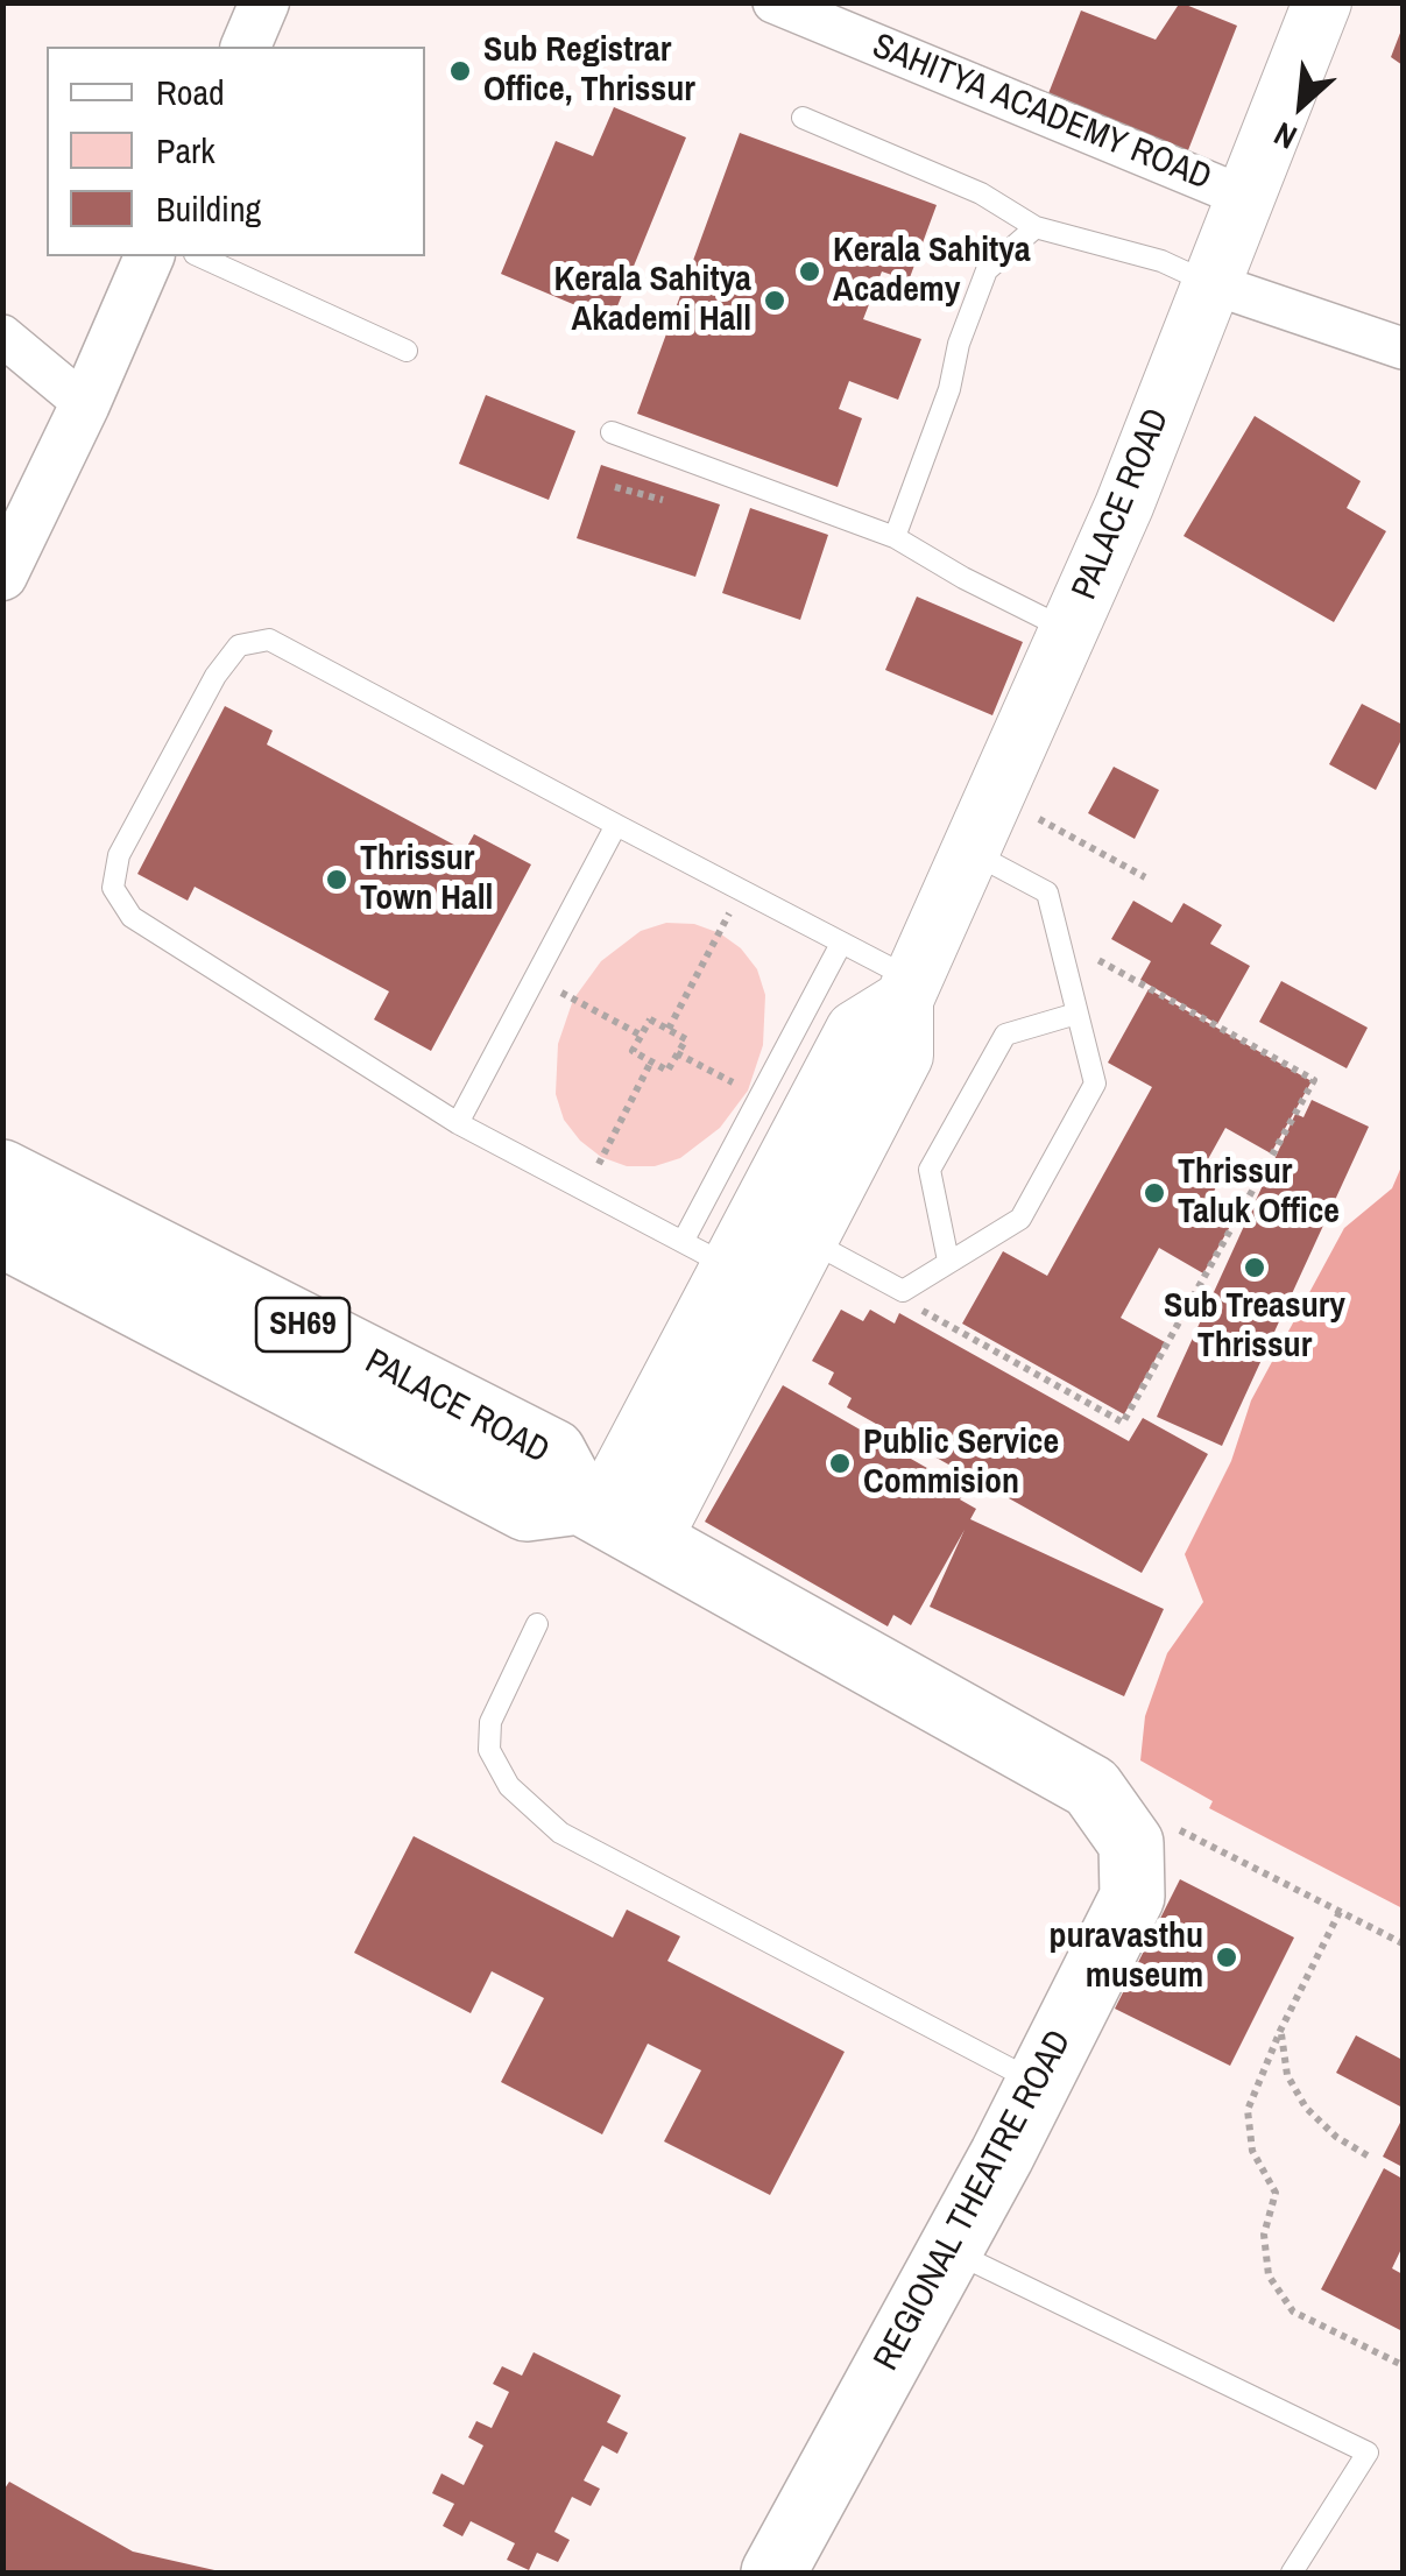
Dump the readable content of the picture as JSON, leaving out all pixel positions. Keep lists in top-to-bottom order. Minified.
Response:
{"streets":{"main road":["PALACE ROAD","SH69","REGIONAL THEATRE ROAD"],"street":["SAHITYA ACADEMY ROAD"]},"crossings":[["SAHITYA ACADEMY ROAD","PALACE ROAD"],["PALACE ROAD","REGIONAL THEATRE ROAD"]],"places":["Sub Registrar Office, Thrissur","Kerala Sahitya Academy","Kerala Sahitya Akademi Hall","Thrissur Town Hall","Thrissur Taluk Office","Sub Treasury Thrissur","Public Service Commision","puravasthu museum"],"legend":["Road","Park","Building"],"north":"bottom left"}
